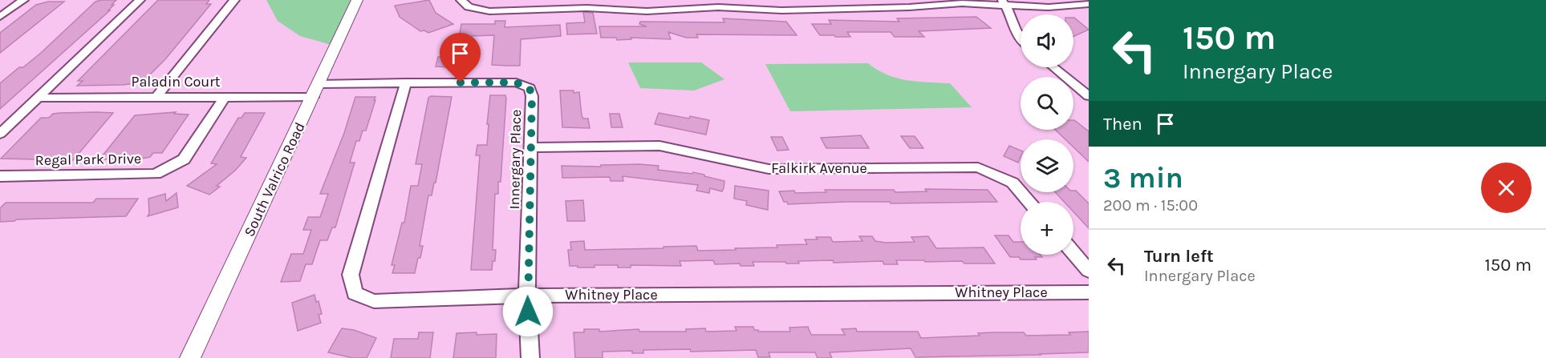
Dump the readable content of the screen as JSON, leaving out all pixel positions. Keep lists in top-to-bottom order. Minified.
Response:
{"streets":{"street":["Paladin Court","Regal Park Drive","Innergary Place","Falkirk Avenue","South Valrico Road","Whitney Place"]},"crossings":[["Paladin Court","Regal Park Drive"],["Paladin Court","Innergary Place"],["Paladin Court","South Valrico Road"],["Innergary Place","Falkirk Avenue"],["Innergary Place","South Valrico Road"],["Innergary Place","Whitney Place"]],"page":{"turn":["150 m","Innergary Place"],"map_buttons":"+","then":"Then","heading":["3 min","200 m · 15:00"],"list":[{"name":"Turn left","note":"Innergary Place","value":"150 m"}]}}
